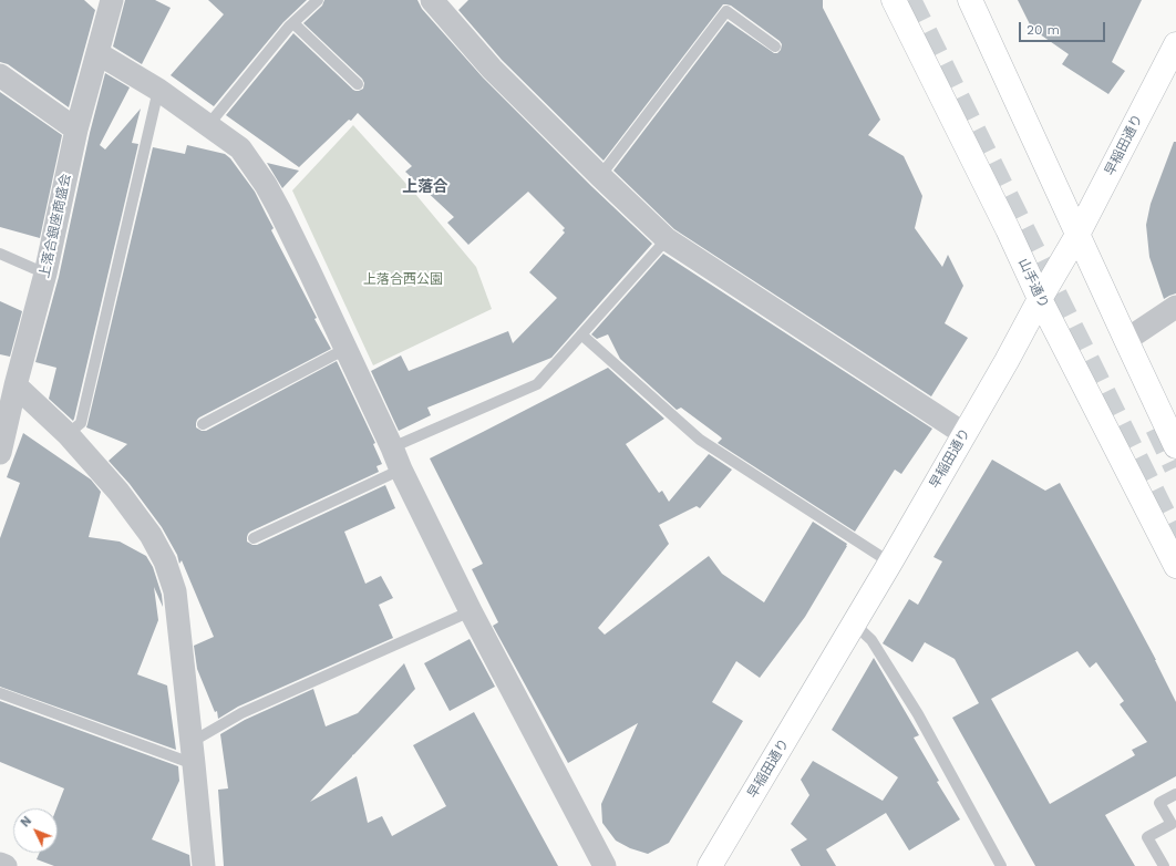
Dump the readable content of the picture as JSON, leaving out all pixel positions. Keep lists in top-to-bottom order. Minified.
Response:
{"streets":{"main road":["早稲田通り","山手通り"],"street":["上落合銀座商盛会"]},"crossings":[["早稲田通り","山手通り"]],"districts":["上落合"],"parks":["上落合西公園"],"scale_bar":"20 m","north":"top left"}
